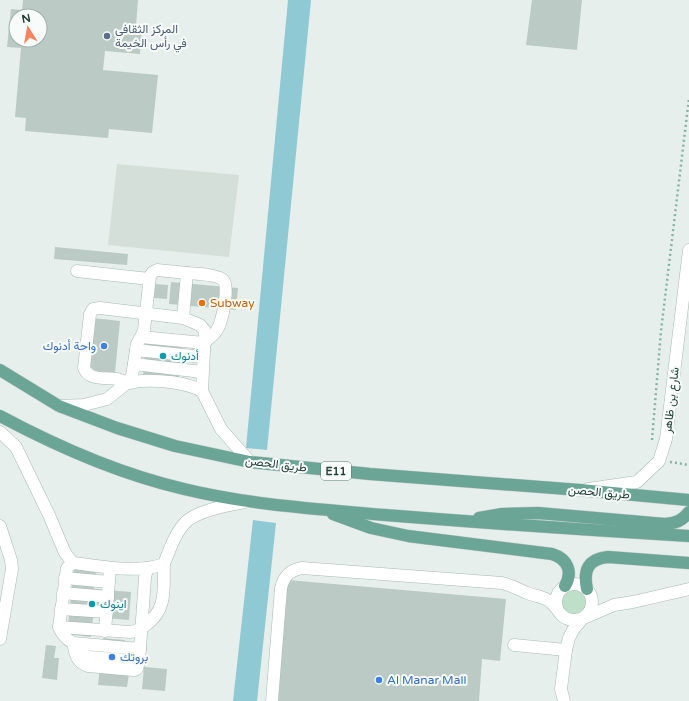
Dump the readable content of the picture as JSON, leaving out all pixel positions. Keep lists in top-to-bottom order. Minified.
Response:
{"streets":{"main road":["طريق الحصن","E11"],"street":["شارع بن ظاهر"]},"crossings":[["شارع بن ظاهر","طريق الحصن"]],"places":["المركز الثقافي في رأس الخيمة","Subway","واحة أدنوك","أدنوك","اينوك","بروتك","Al Manar Mall"],"north":"top"}
